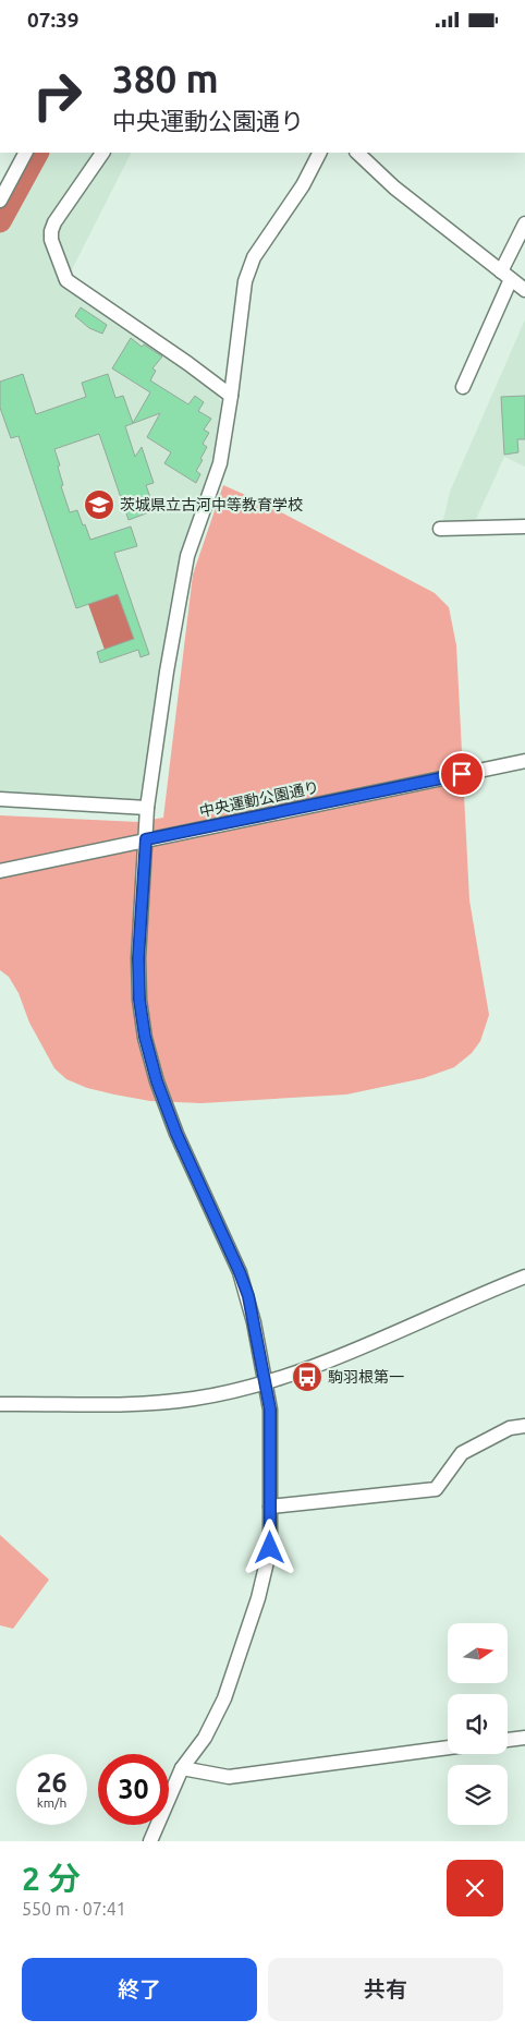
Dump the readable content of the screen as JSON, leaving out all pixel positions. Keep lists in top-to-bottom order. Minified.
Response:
{"streets":{"street":["中央運動公園通り"]},"places":{"school or university":["茨城県立古河中等教育学校"],"bus stop":["駒羽根第一"]},"north":"right","page":{"status":"07:39","turn":["380 m","中央運動公園通り"],"speed":"26 km/h","limit":"30","heading":["2 分","550 m · 07:41"],"buttons":["終了","共有"]}}
